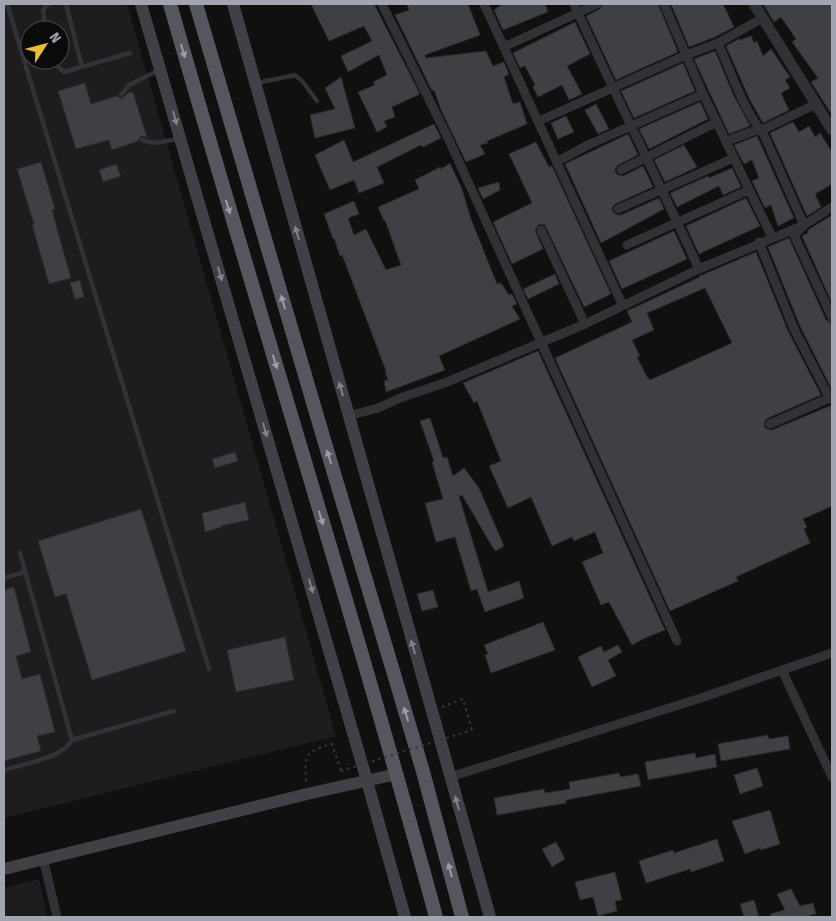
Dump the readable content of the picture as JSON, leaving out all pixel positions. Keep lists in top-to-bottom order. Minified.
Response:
{"north":"top right"}
